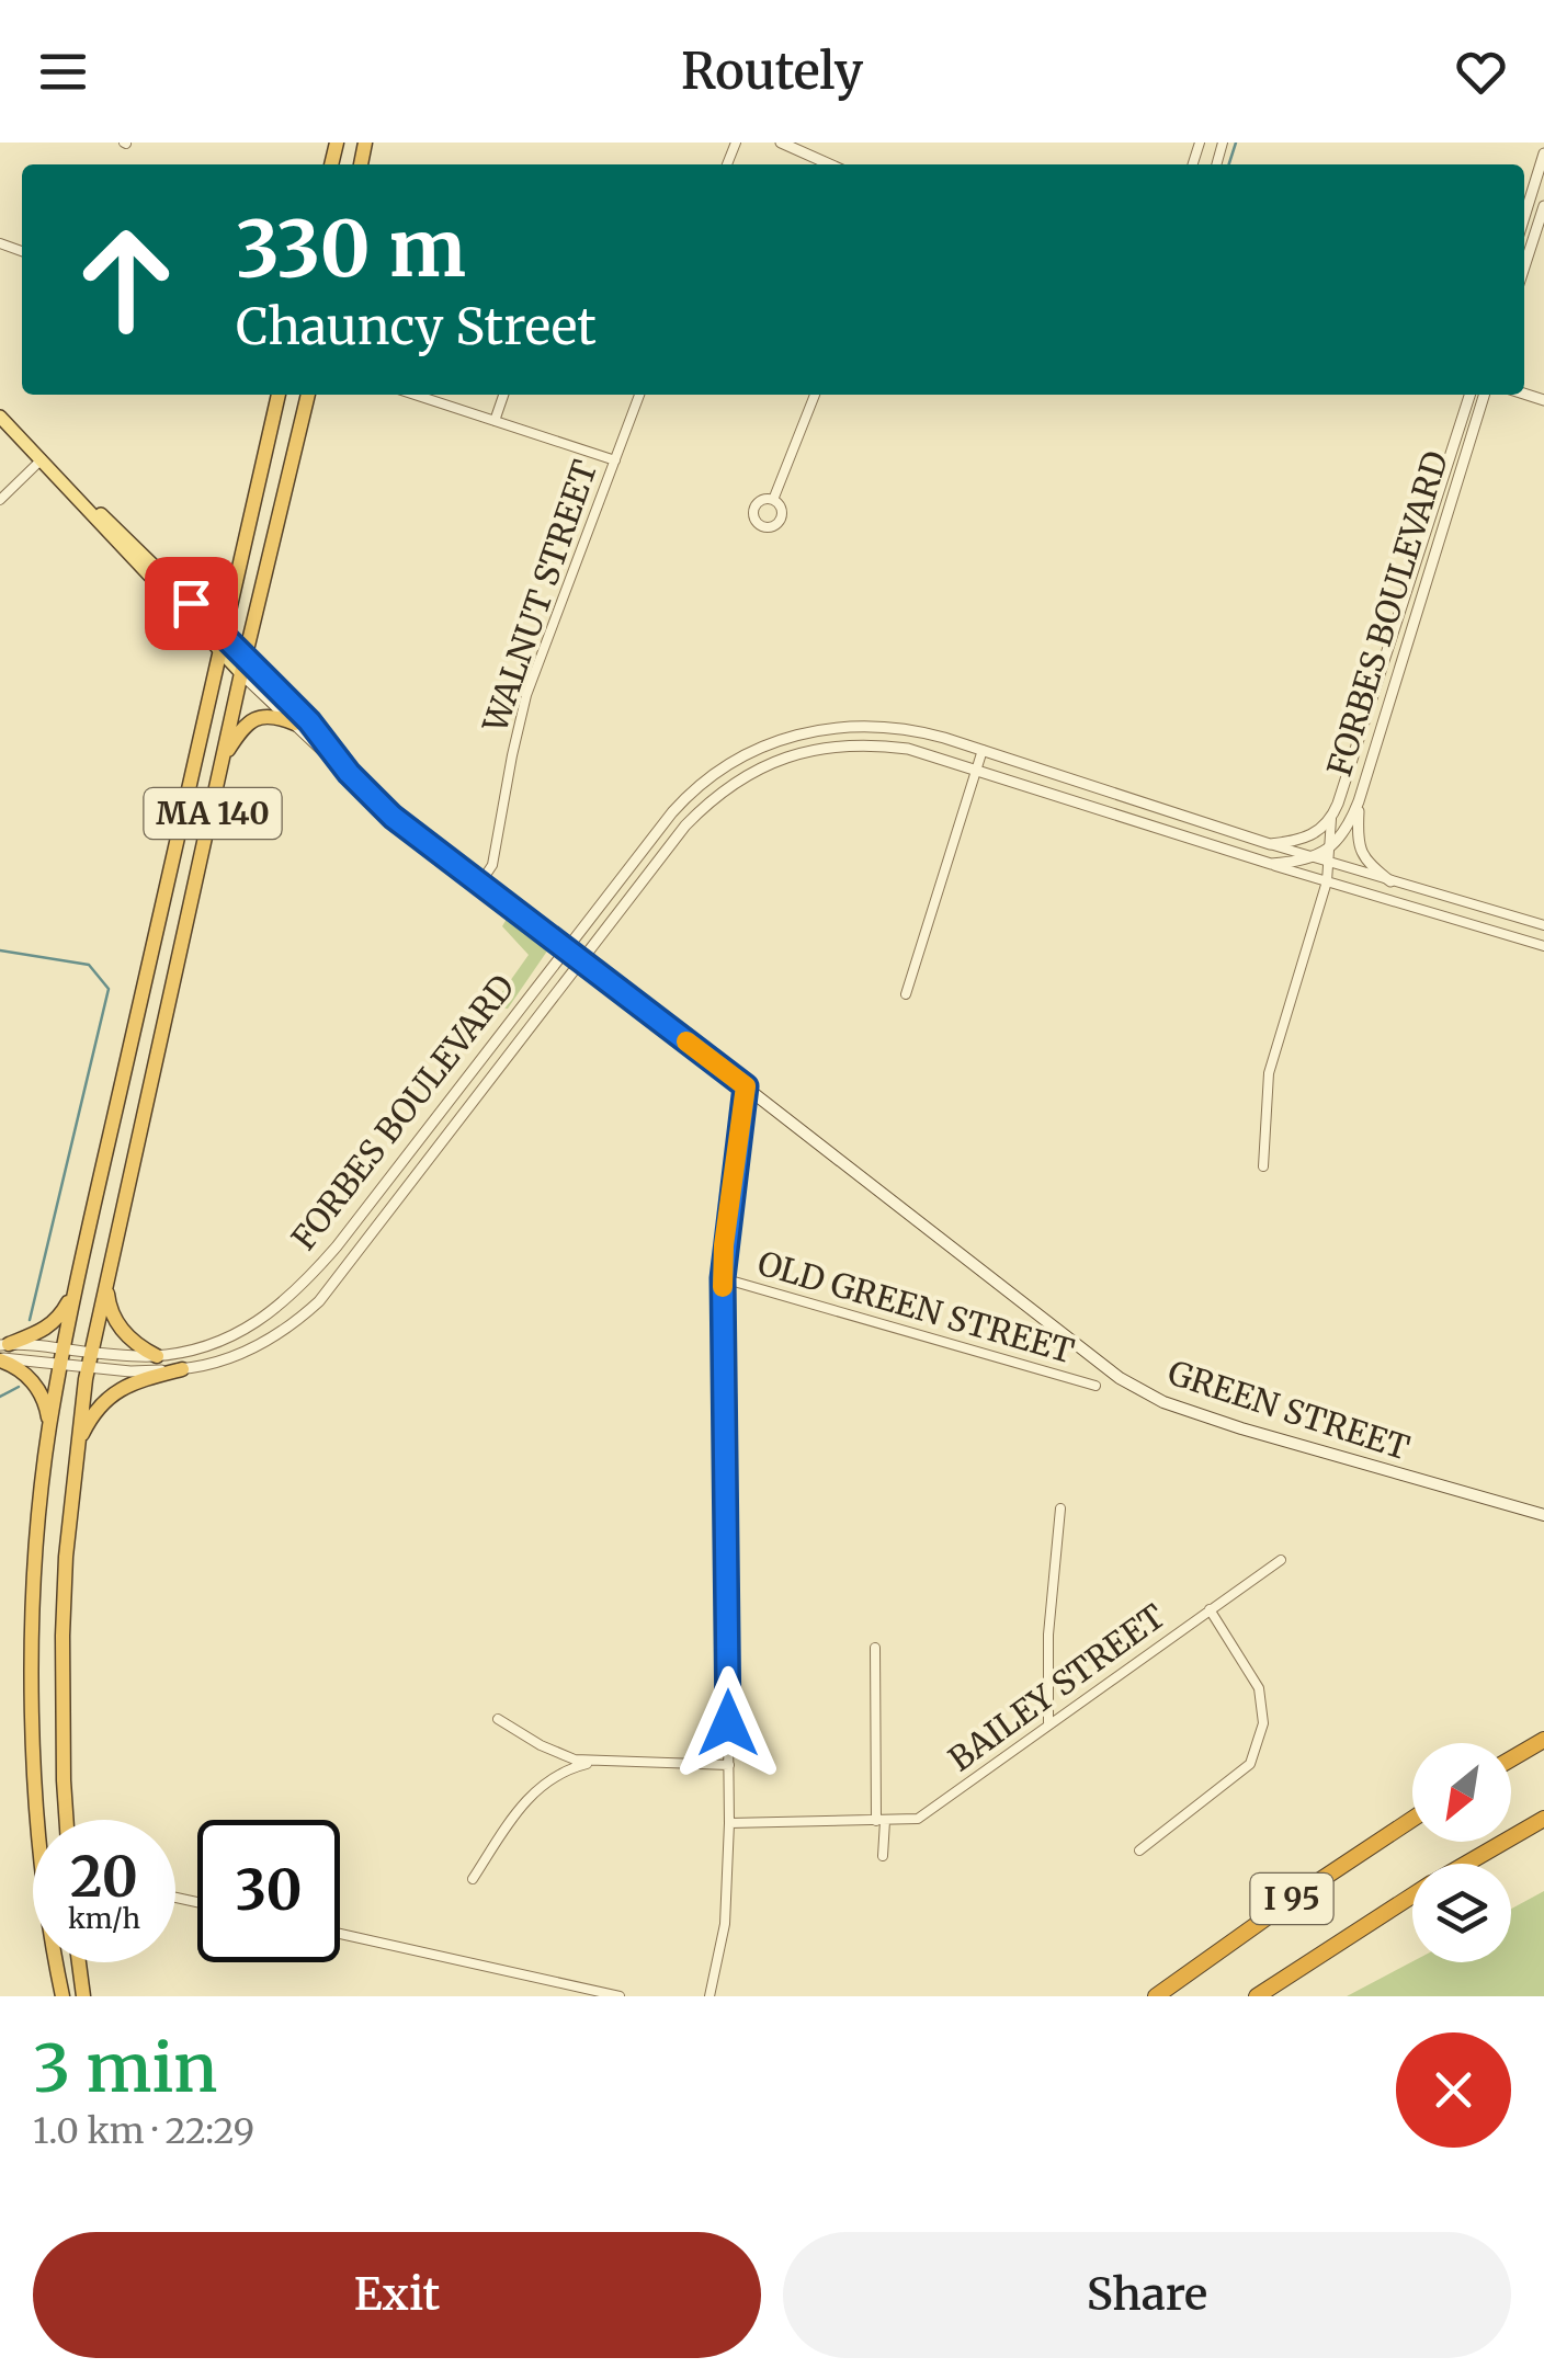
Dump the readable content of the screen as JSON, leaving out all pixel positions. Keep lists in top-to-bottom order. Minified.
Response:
{"streets":{"highway":["MA 140","I 95"],"main road":["GREEN STREET"],"street":["WALNUT STREET","FORBES BOULEVARD","OLD GREEN STREET","BAILEY STREET"]},"crossings":[["WALNUT STREET","GREEN STREET"],["FORBES BOULEVARD","MA 140"],["FORBES BOULEVARD","GREEN STREET"]],"north":"bottom left","page":{"header":"Routely","turn":["330 m","Chauncy Street"],"speed":"20 km/h","limit":"30","heading":["3 min","1.0 km · 22:29"],"buttons":["Exit","Share"]}}
